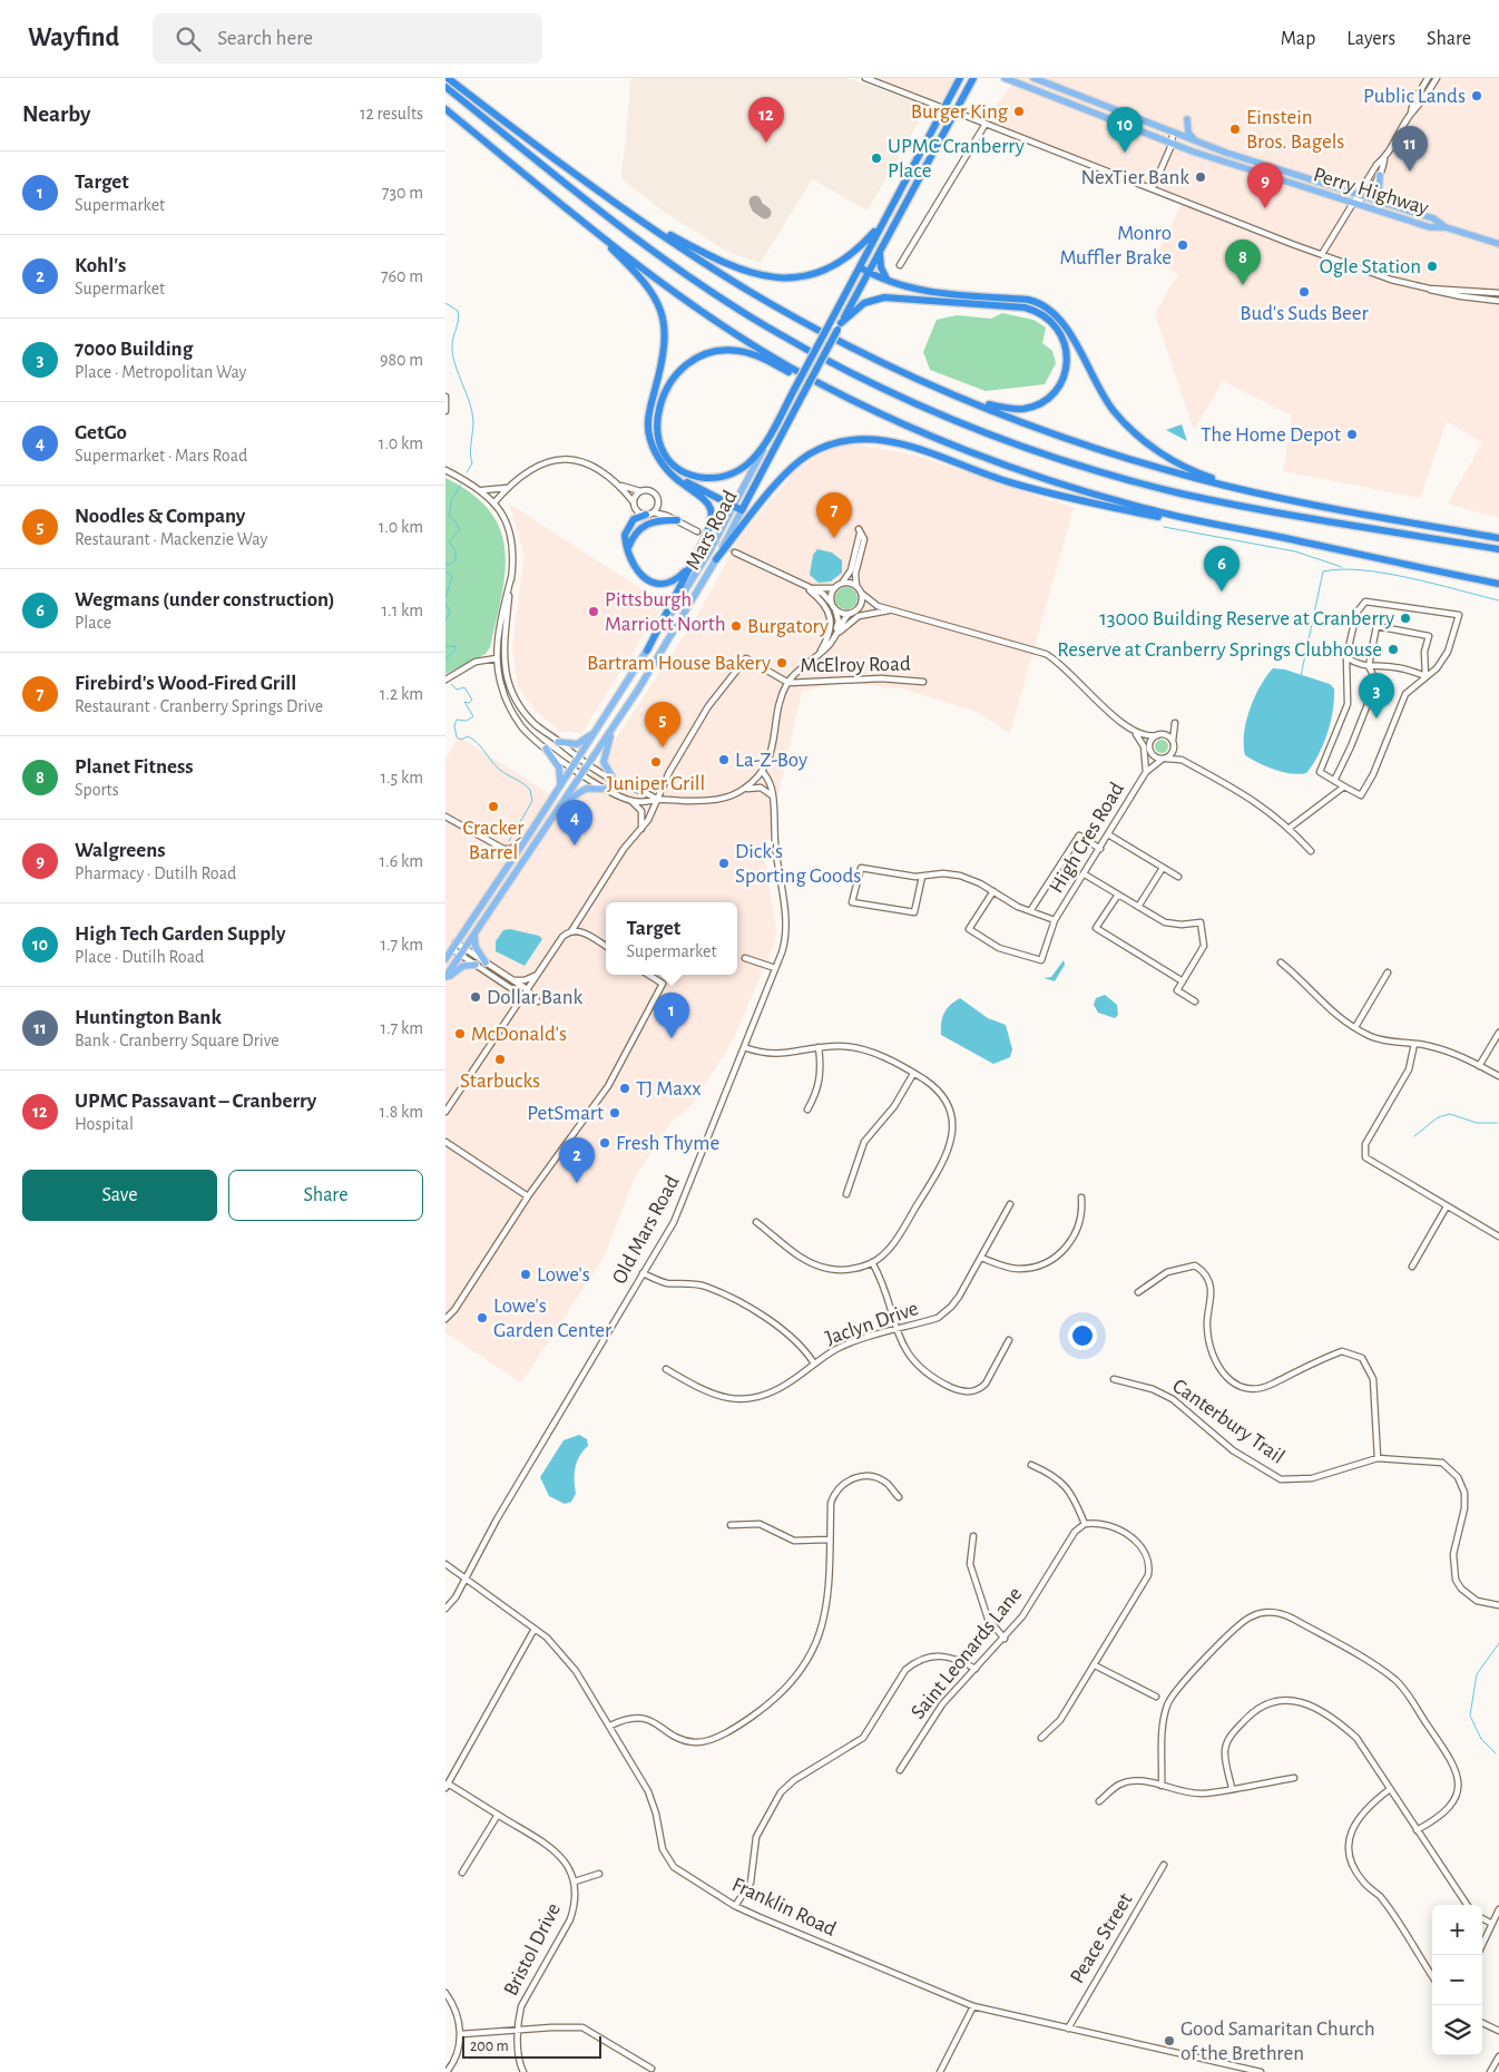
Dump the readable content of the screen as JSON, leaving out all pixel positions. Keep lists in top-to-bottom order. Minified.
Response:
{"streets":{"highway":["Mars Road"],"main road":["Perry Highway"],"street":["McElroy Road","High Cres Road","Old Mars Road","Jaclyn Drive","Canterbury Trail","Saint Leonards Lane","Franklin Road","Peace Street","Bristol Drive"]},"crossings":[["Old Mars Road","Franklin Road"],["Franklin Road","Peace Street"]],"places":["Public Lands","Burger King","Einstein Bros. Bagels","UPMC Cranberry Place","NexTier Bank","Monro Muffler Brake","Ogle Station","Bud's Suds Beer","The Home Depot","Pittsburgh Marriott North","13000 Building Reserve at Cranberry","Burgatory","Reserve at Cranberry Springs Clubhouse","Bartram House Bakery","La-Z-Boy","Juniper Grill","Cracker Barrel","Dick's Sporting Goods","Dollar Bank","McDonald's","Starbucks","TJ Maxx","PetSmart","Fresh Thyme","Lowe's","Lowe's Garden Center","Good Samaritan Church of the Brethren"],"scale_bar":"200 m","page":{"header":"Wayfind","search":"Search here","nav":["Map","Layers","Share"],"heading":["Nearby","12 results"],"pins":["12","10","11","9","8","7","6","3","5","4","1","2"],"list":[{"mark":"1","name":"Target","note":"Supermarket","value":"730 m"},{"mark":"2","name":"Kohl's","note":"Supermarket","value":"760 m"},{"mark":"3","name":"7000 Building","note":"Place · Metropolitan Way","value":"980 m"},{"mark":"4","name":"GetGo","note":"Supermarket · Mars Road","value":"1.0 km"},{"mark":"5","name":"Noodles & Company","note":"Restaurant · Mackenzie Way","value":"1.0 km"},{"mark":"6","name":"Wegmans (under construction)","note":"Place","value":"1.1 km"},{"mark":"7","name":"Firebird's Wood-Fired Grill","note":"Restaurant · Cranberry Springs Drive","value":"1.2 km"},{"mark":"8","name":"Planet Fitness","note":"Sports","value":"1.5 km"},{"mark":"9","name":"Walgreens","note":"Pharmacy · Dutilh Road","value":"1.6 km"},{"mark":"10","name":"High Tech Garden Supply","note":"Place · Dutilh Road","value":"1.7 km"},{"mark":"11","name":"Huntington Bank","note":"Bank · Cranberry Square Drive","value":"1.7 km"},{"mark":"12","name":"UPMC Passavant – Cranberry","note":"Hospital","value":"1.8 km"}],"popup":["Target","Supermarket"],"buttons":["Save","Share"],"map_buttons":["+","−"],"scale":"200 m"}}
